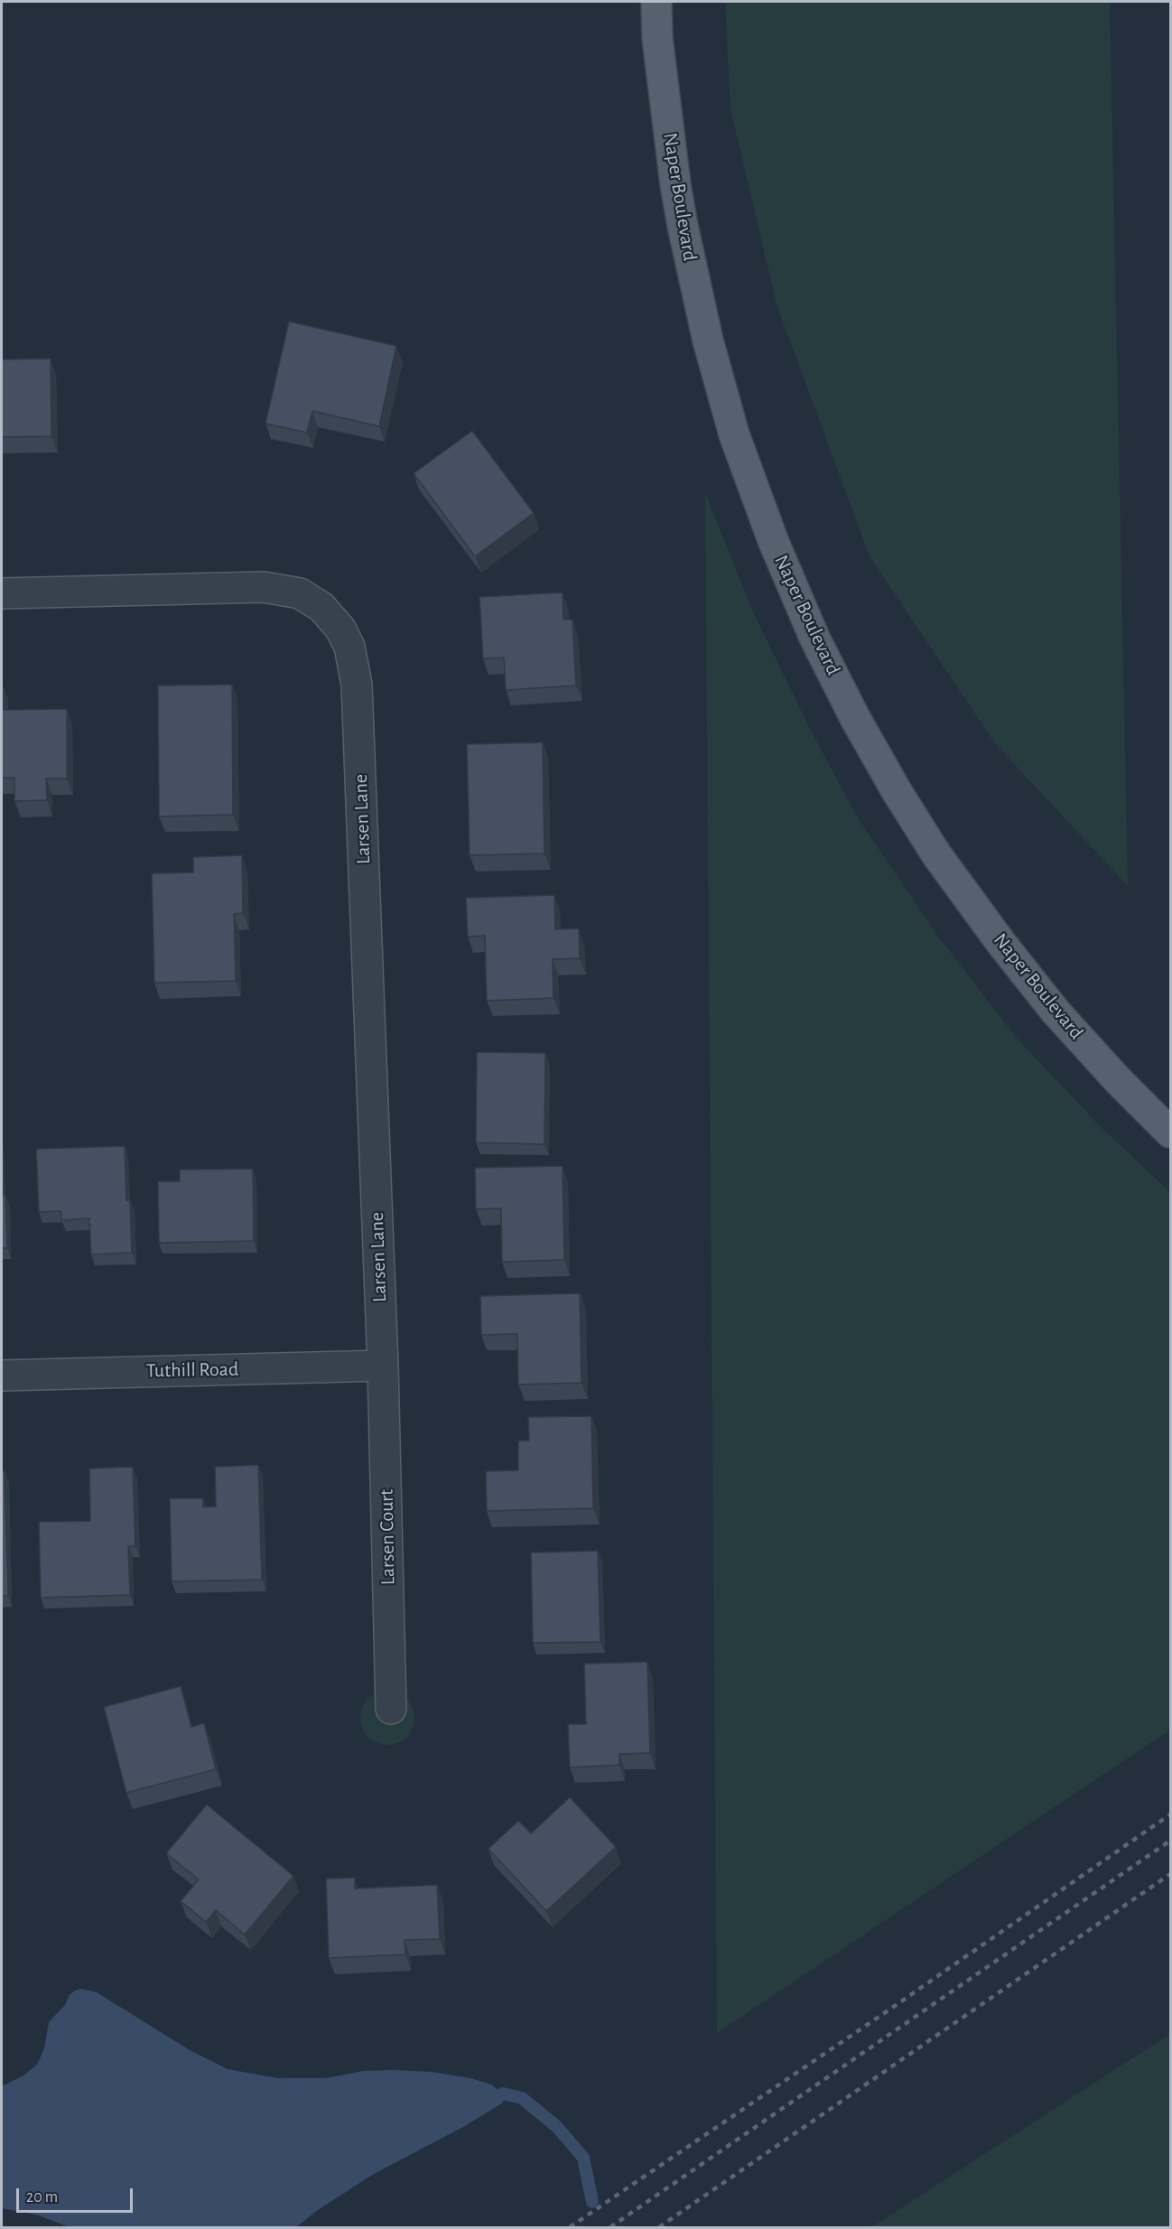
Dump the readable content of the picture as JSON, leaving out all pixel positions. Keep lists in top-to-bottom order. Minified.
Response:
{"streets":{"main road":["Naper Boulevard"],"street":["Larsen Lane","Tuthill Road","Larsen Court"]},"crossings":[["Larsen Lane","Tuthill Road"],["Larsen Lane","Larsen Court"],["Tuthill Road","Larsen Court"]],"scale_bar":"20 m"}
